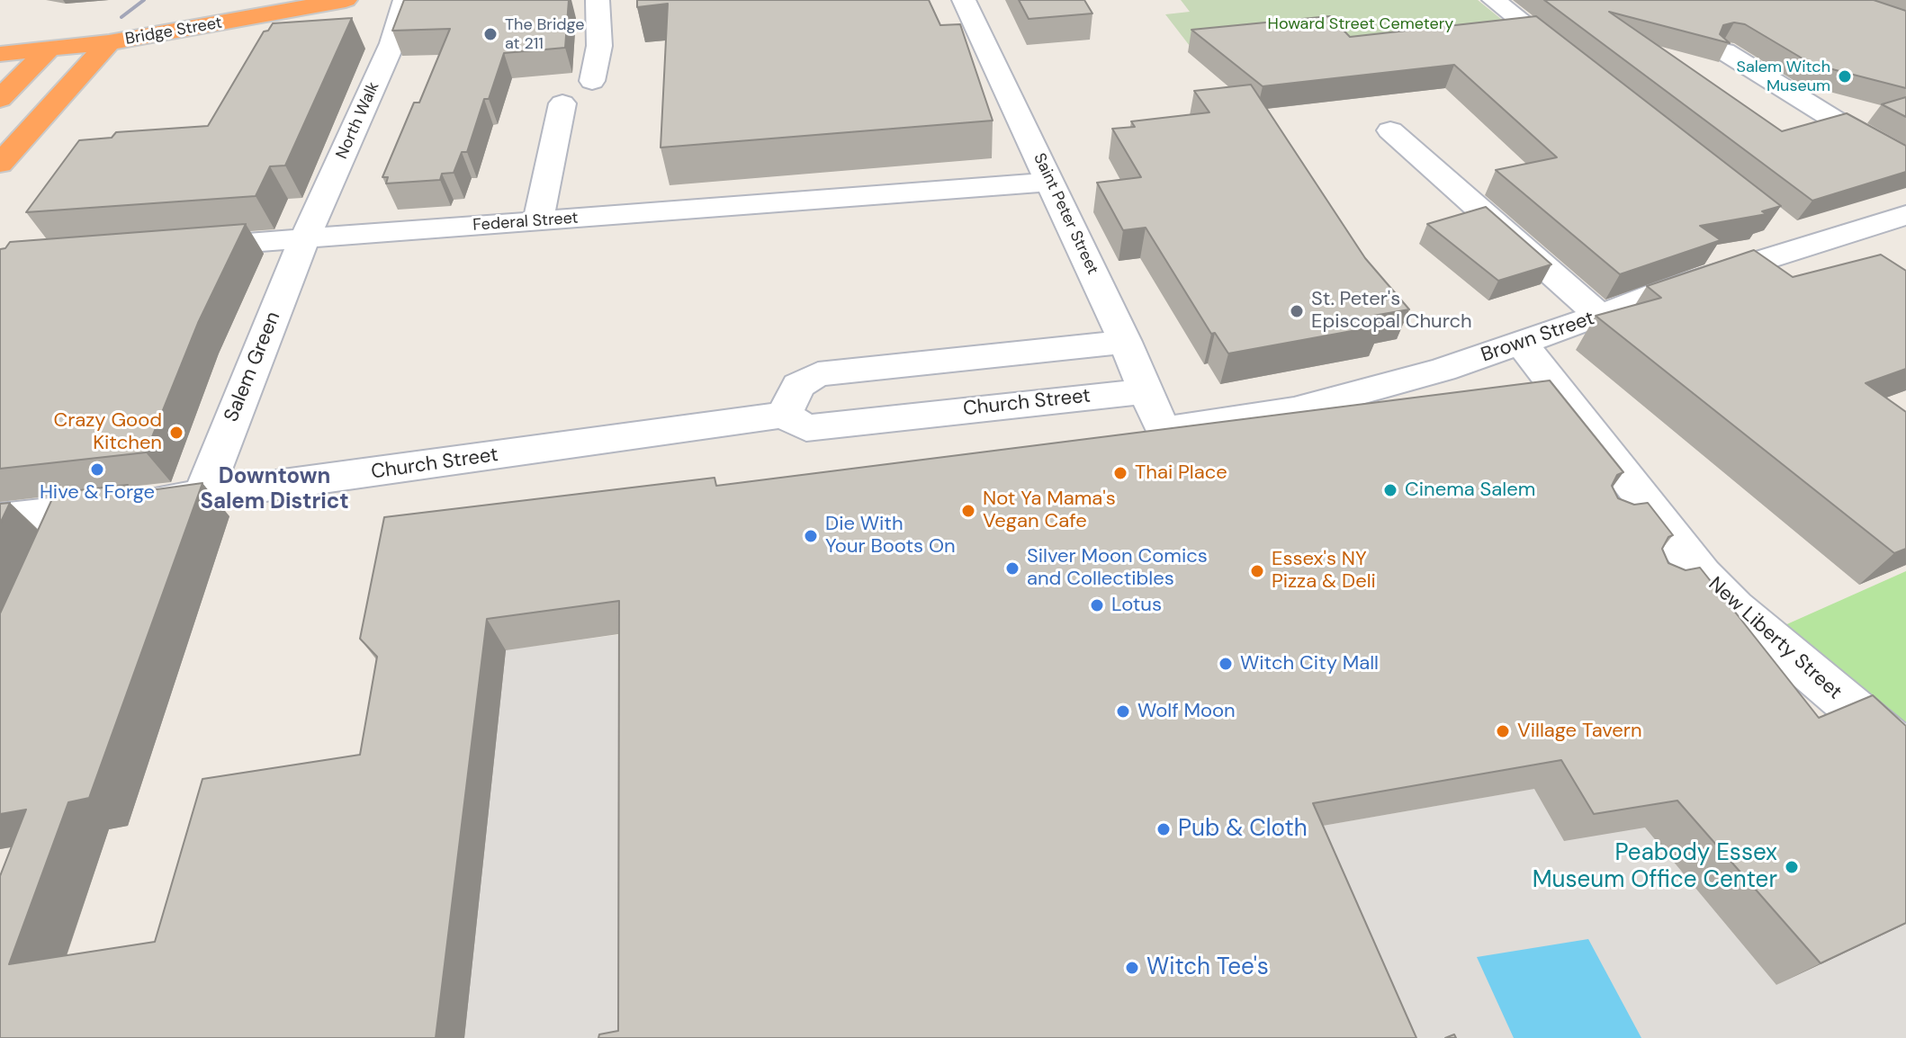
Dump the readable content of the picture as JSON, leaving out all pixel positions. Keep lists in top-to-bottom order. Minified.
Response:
{"streets":{"highway":["Bridge Street"],"street":["North Walk","Saint Peter Street","Federal Street","Brown Street","Salem Green","Church Street","New Liberty Street"]},"crossings":[["North Walk","Federal Street"],["North Walk","Salem Green"],["Saint Peter Street","Federal Street"],["Saint Peter Street","Brown Street"],["Saint Peter Street","Church Street"],["Federal Street","Salem Green"],["Brown Street","New Liberty Street"],["Salem Green","Church Street"]],"districts":["Downtown Salem District"],"parks":["Howard Street Cemetery"],"places":["The Bridge at 211","Salem Witch Museum","St. Peter's Episcopal Church","Crazy Good Kitchen","Hive & Forge","Thai Place","Cinema Salem","Not Ya Mama's Vegan Cafe","Die With Your Boots On","Silver Moon Comics and Collectibles","Essex's NY Pizza & Deli","Lotus","Witch City Mall","Wolf Moon","Village Tavern","Pub & Cloth","Peabody Essex Museum Office Center","Witch Tee's"]}
